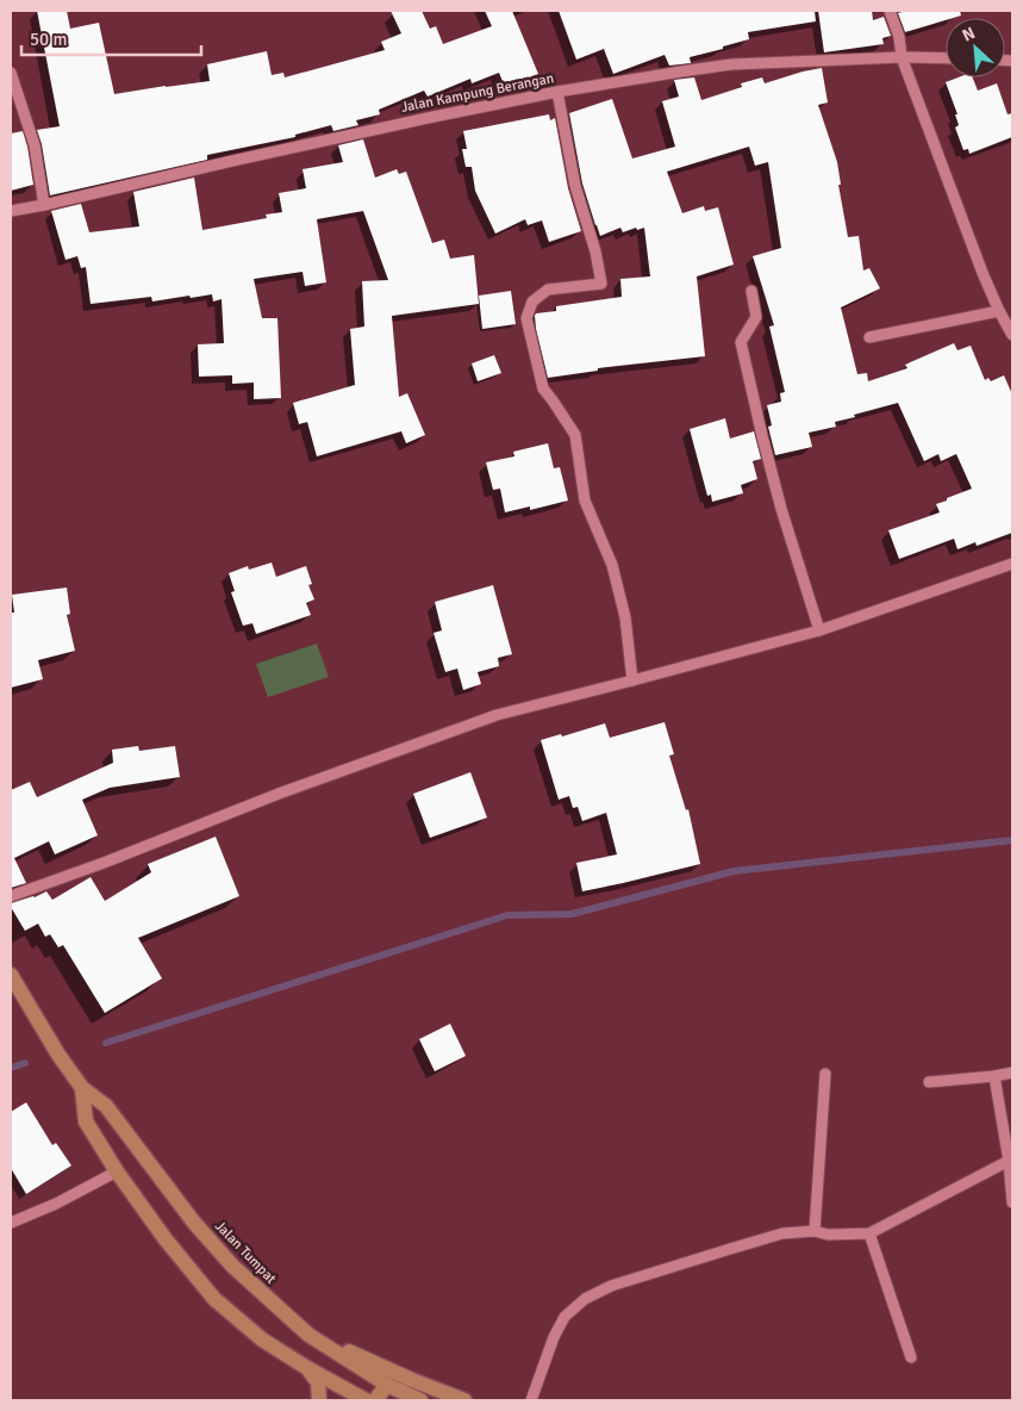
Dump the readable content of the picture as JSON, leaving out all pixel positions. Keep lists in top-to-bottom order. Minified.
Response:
{"streets":{"main road":["Jalan Tumpat"],"street":["Jalan Kampung Berangan"]},"scale_bar":"50 m","north":"top left"}
